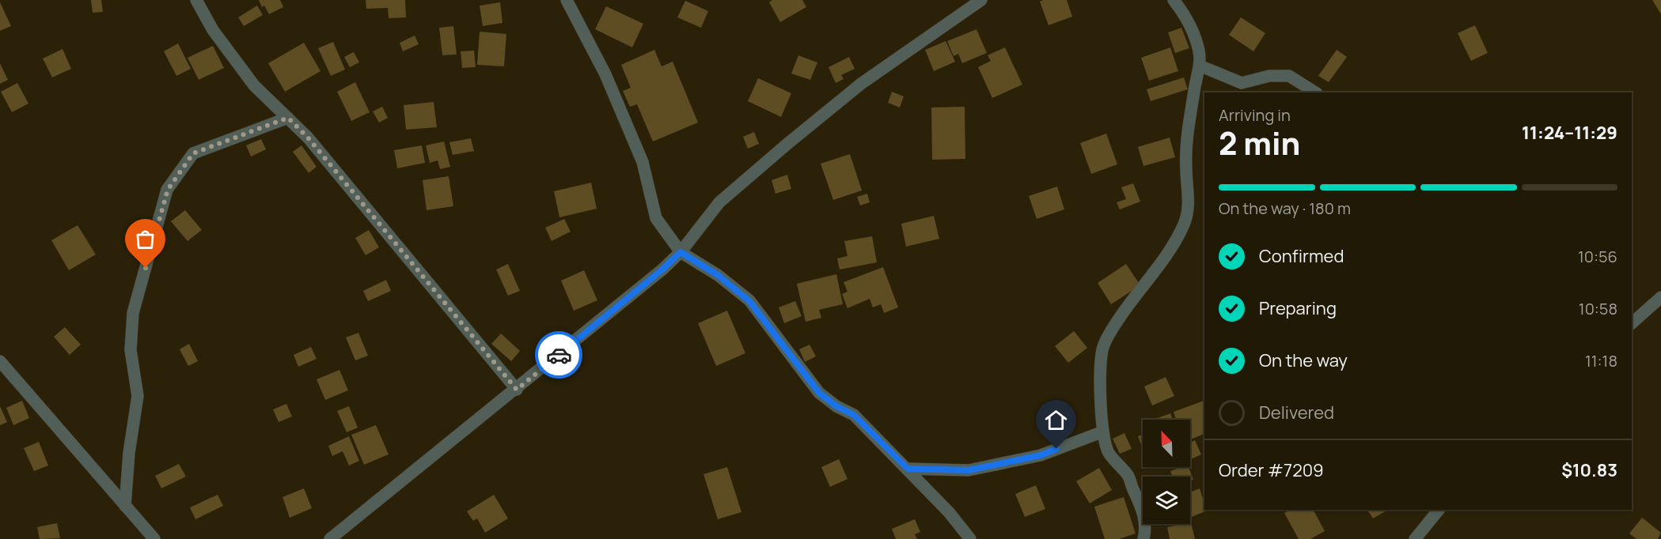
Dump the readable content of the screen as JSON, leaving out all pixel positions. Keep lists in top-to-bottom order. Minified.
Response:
{"north":"top left","page":{"heading":["2 min","Arriving in","11:24–11:29"],"panel":["Order #7209","$10.83"],"bar":"On the way · 180 m","list":[["Confirmed","10:56"],["Preparing","10:58"],["On the way","11:18"],"Delivered"]}}
